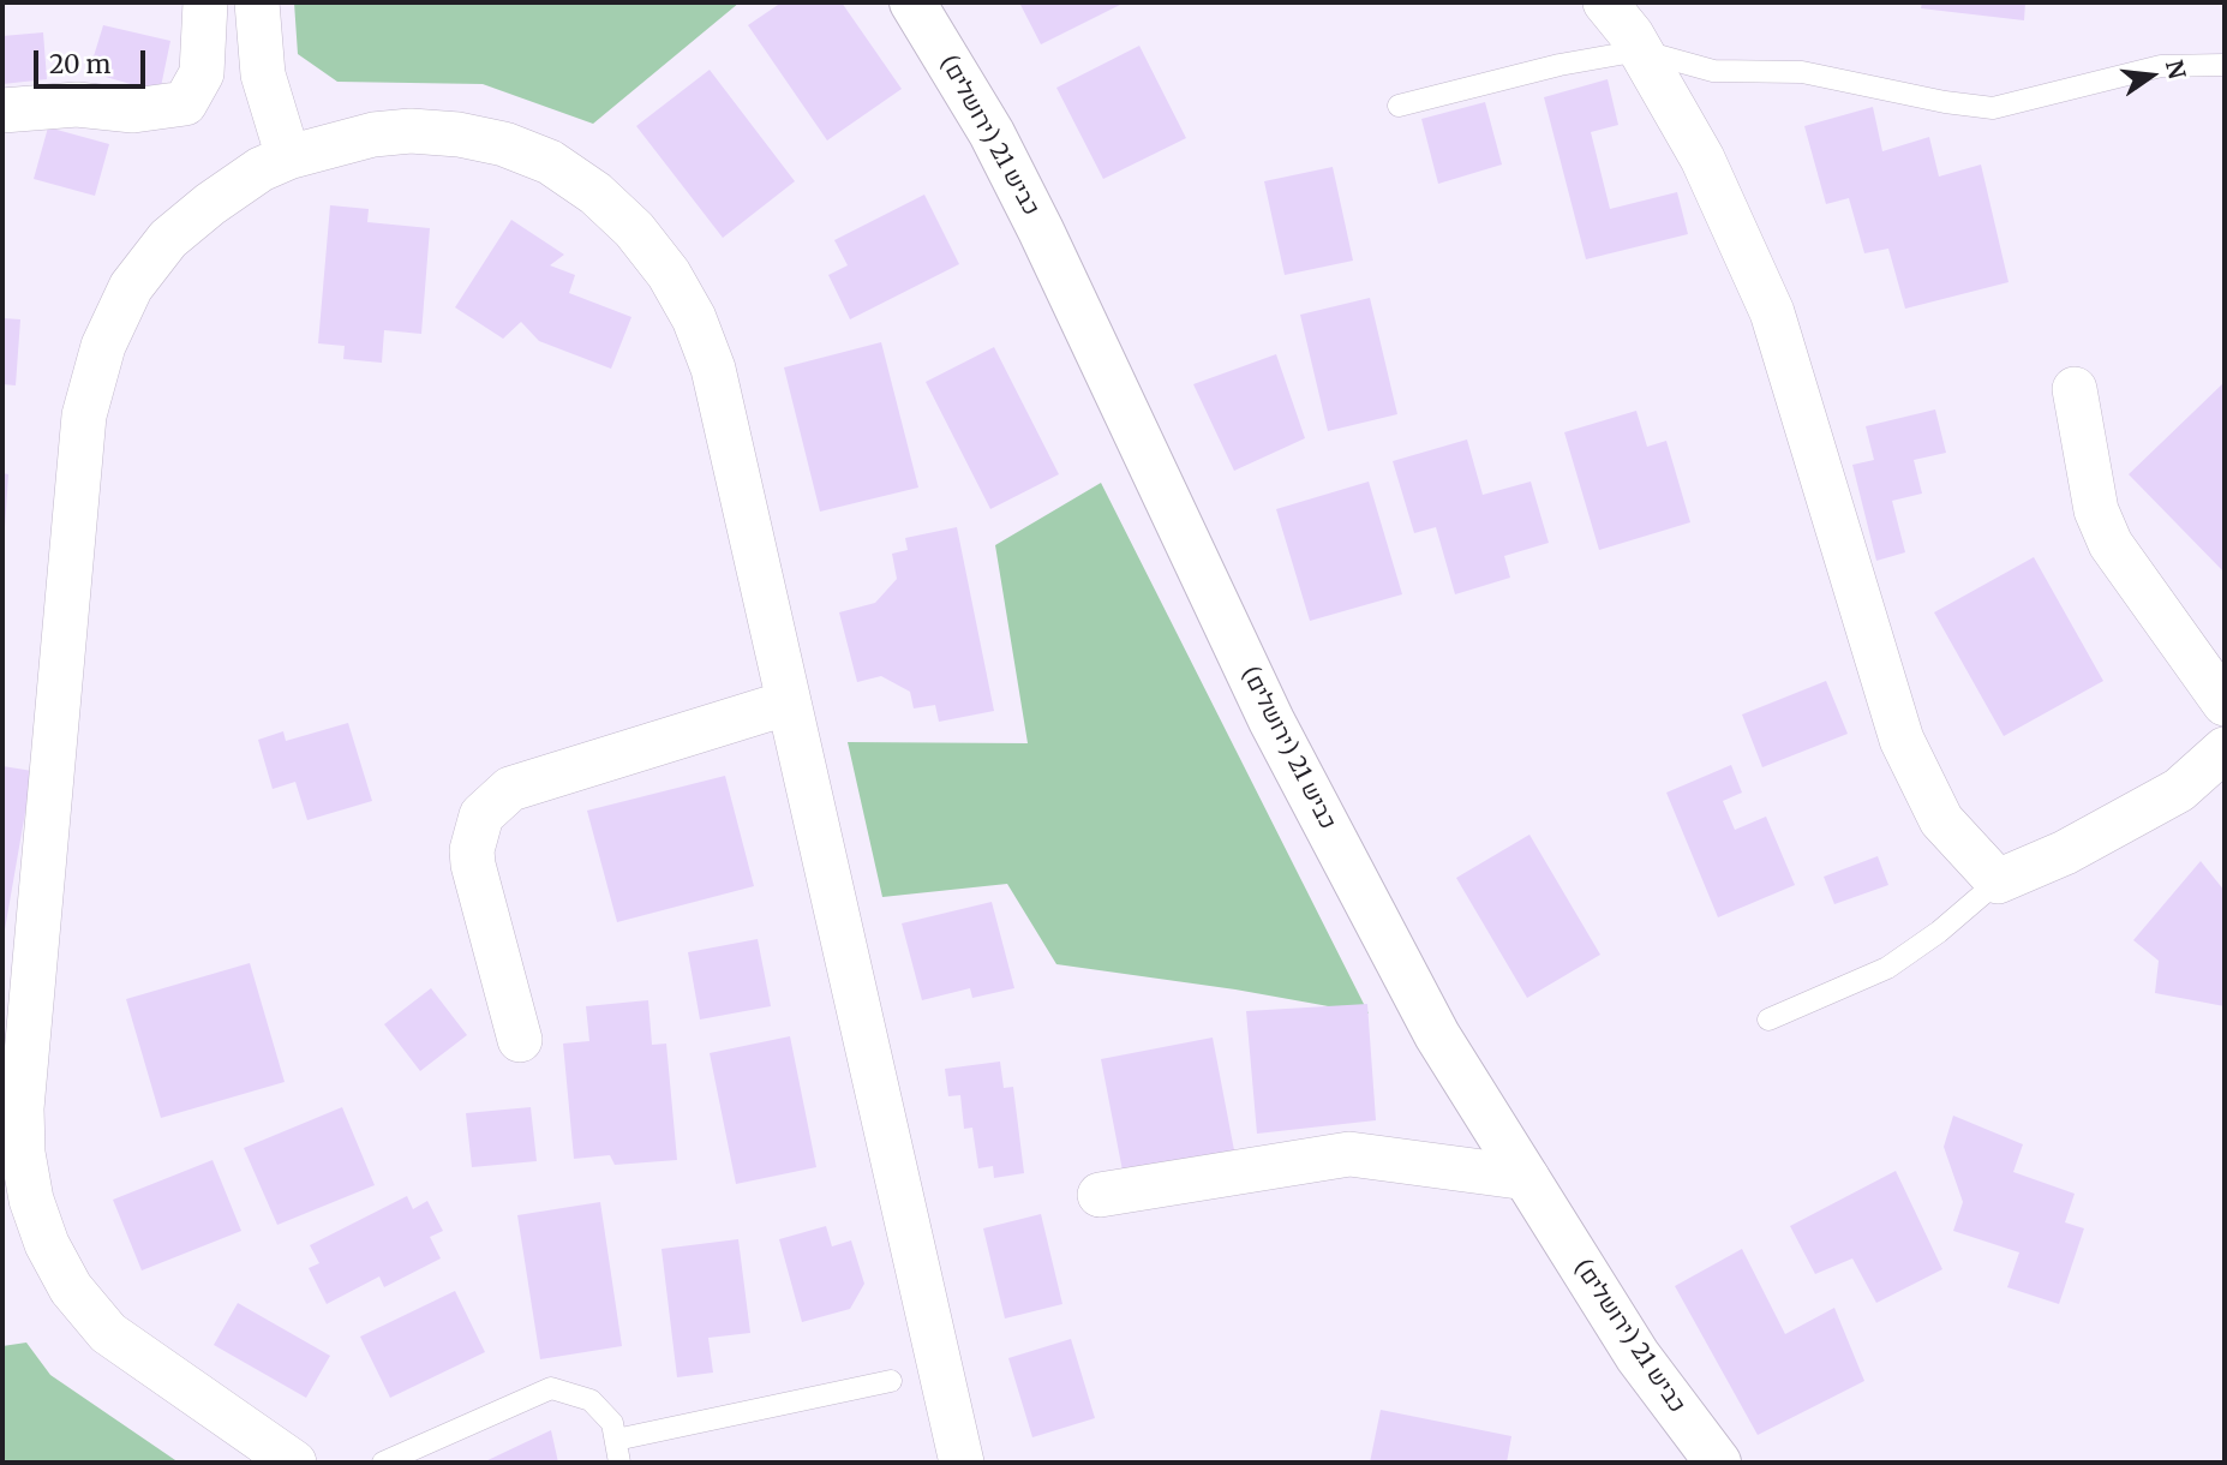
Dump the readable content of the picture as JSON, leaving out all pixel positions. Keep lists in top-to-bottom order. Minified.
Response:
{"streets":{"main road":["כביש 21 (ירושלים)"]},"scale_bar":"20 m","north":"right"}
